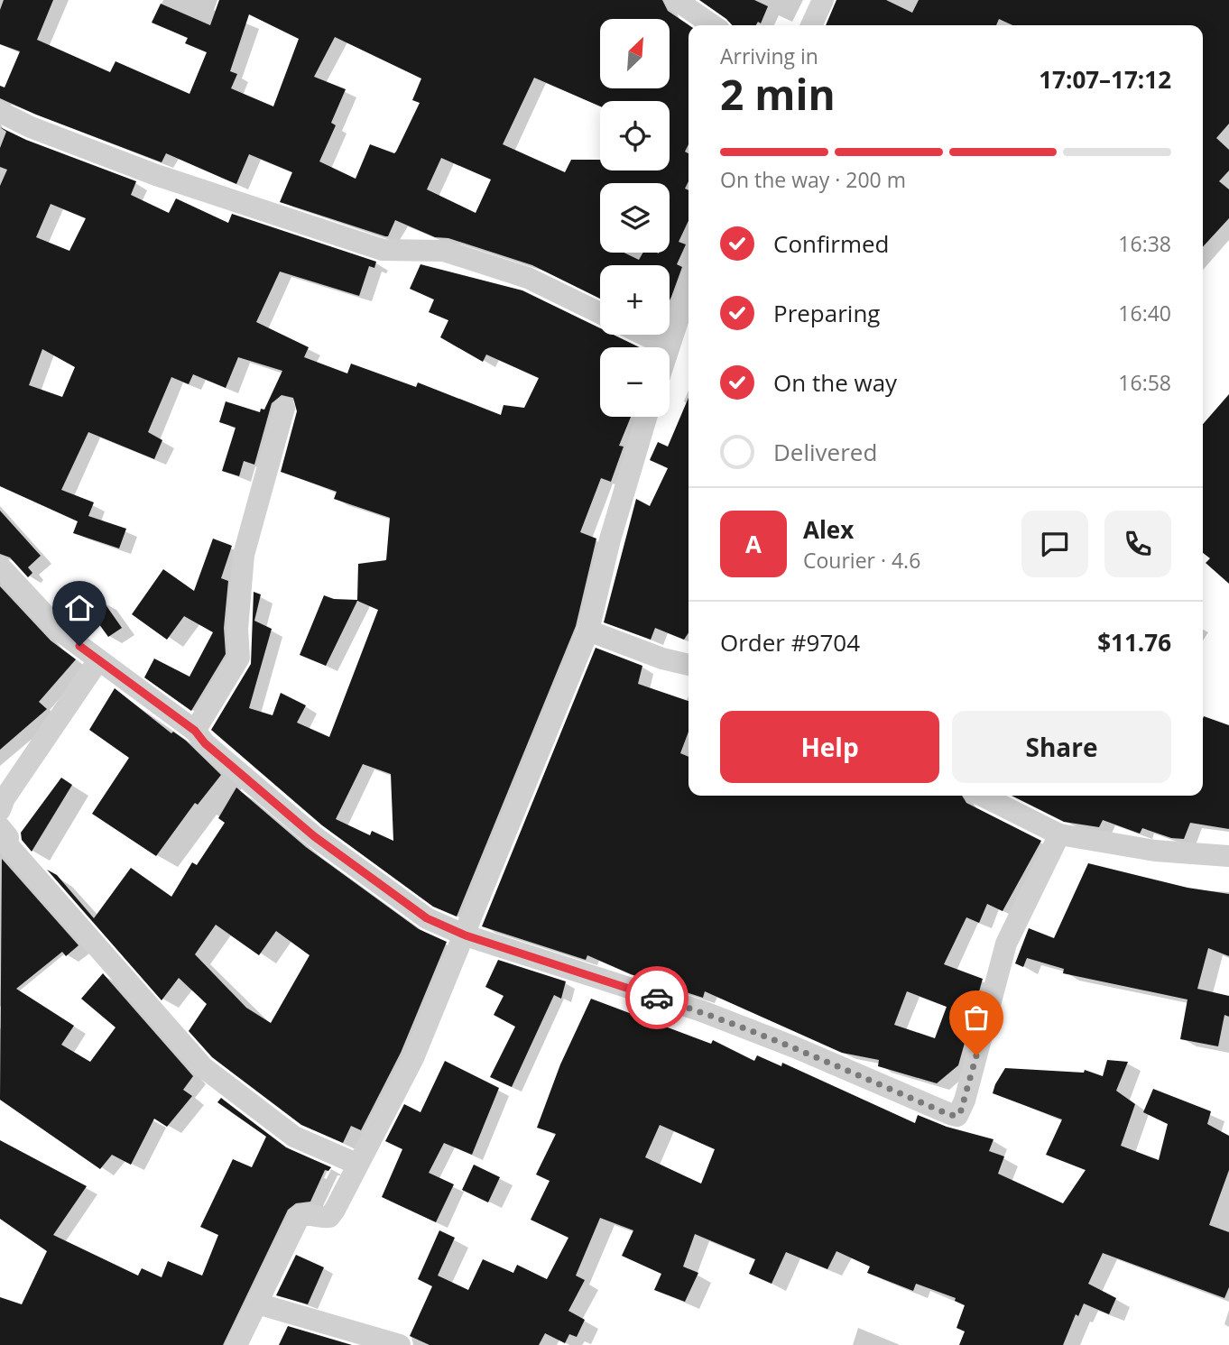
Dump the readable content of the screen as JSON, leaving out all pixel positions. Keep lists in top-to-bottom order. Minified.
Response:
{"north":"top right","page":{"map_buttons":["+","−"],"heading":["2 min","Arriving in","17:07–17:12"],"panel":["Alex","Courier · 4.6","Order #9704","$11.76"],"bar":"On the way · 200 m","list":[["Confirmed","16:38"],["Preparing","16:40"],["On the way","16:58"],"Delivered"],"round":"A","buttons":["Help","Share"]}}
